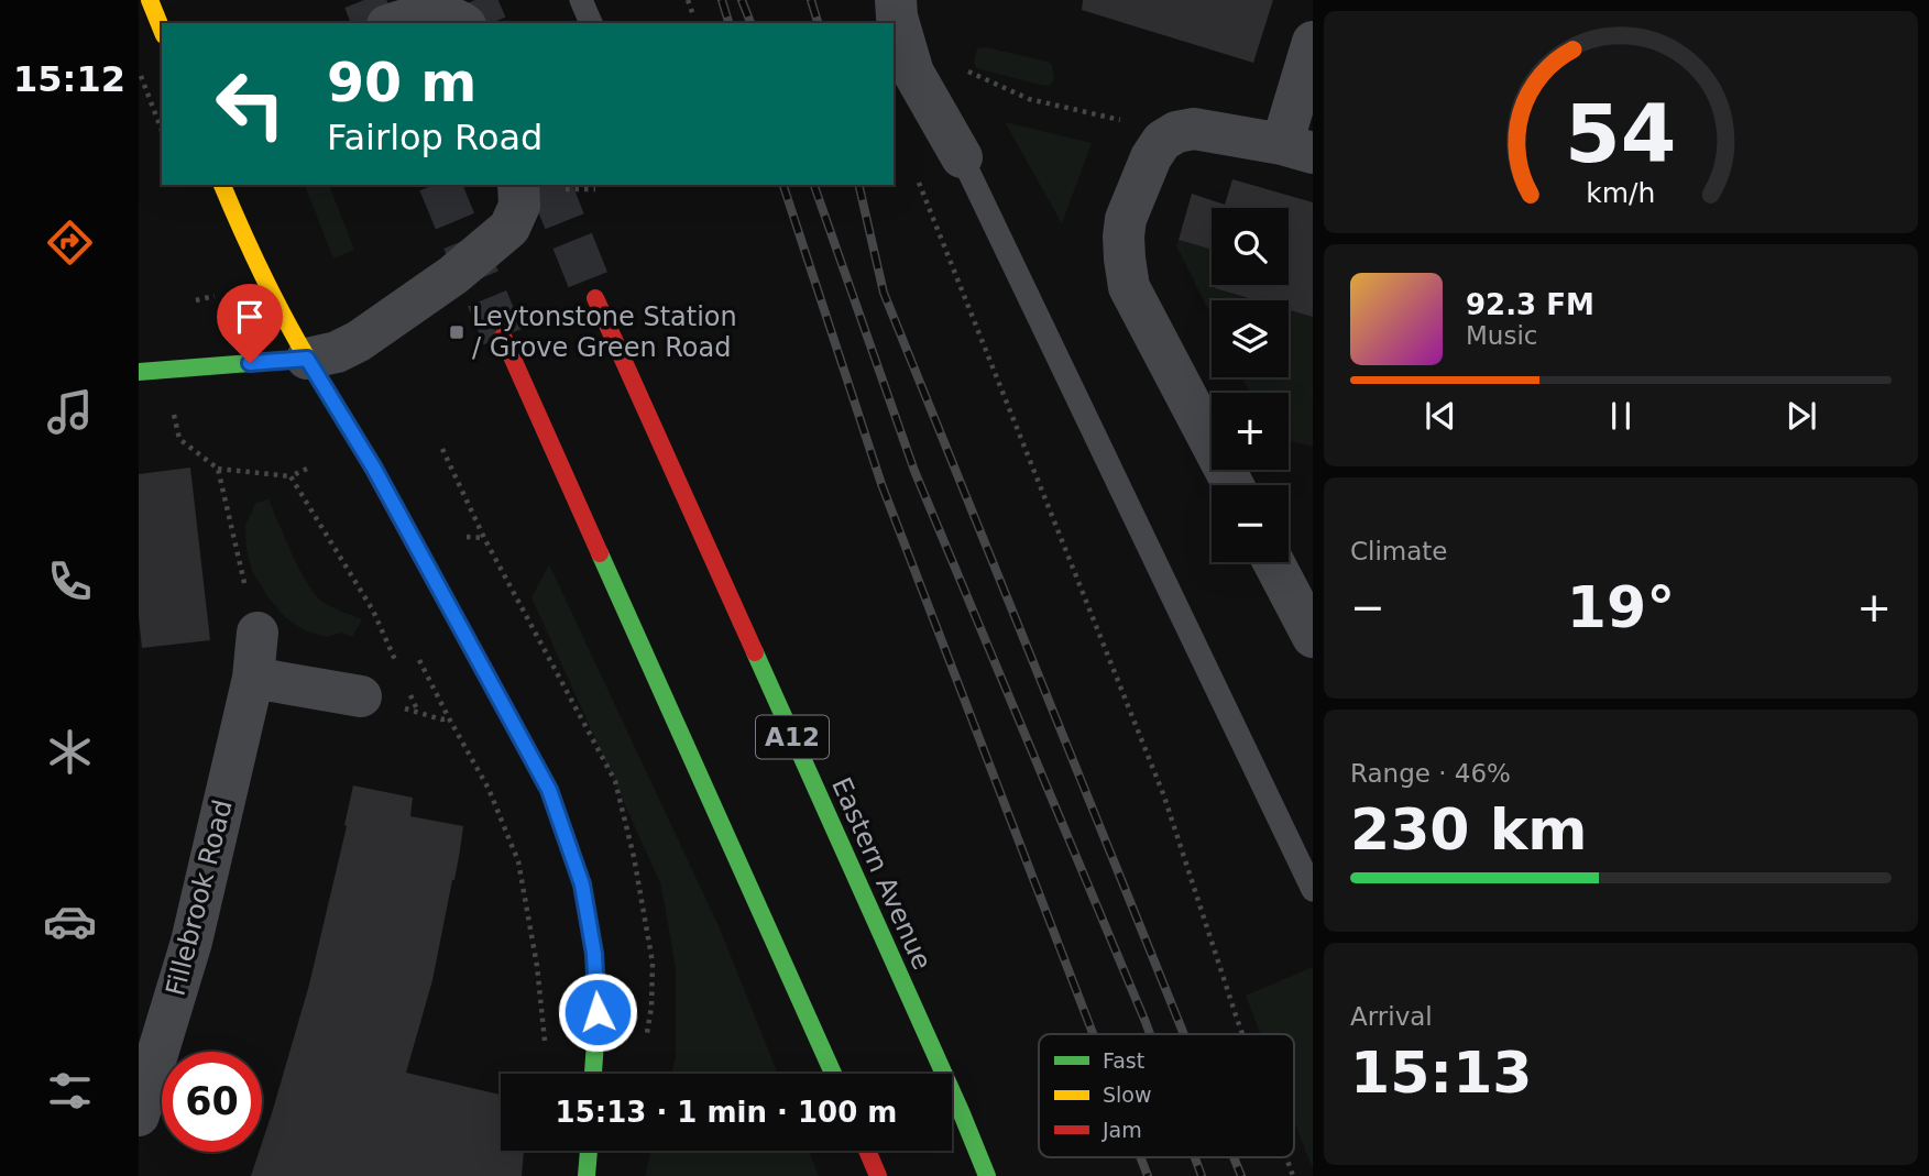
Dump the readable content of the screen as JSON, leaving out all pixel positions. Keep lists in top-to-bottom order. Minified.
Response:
{"streets":{"main road":["A12","Eastern Avenue"],"street":["Fillebrook Road"]},"places":{"transit":["Leytonstone Station / Grove Green Road"]},"legend":["Fast","Slow","Jam"],"page":{"tabs":"15:12","turn":["90 m","Fairlop Road"],"map_buttons":["+","−"],"song":["92.3 FM","Music"],"tile":["Climate",["Range · 46%","230 km"],["Arrival","15:13"]],"heat":["−","19°","+"],"limit":"60","trip":"15:13 · 1 min · 100 m","gauge":["54","km/h"]}}
